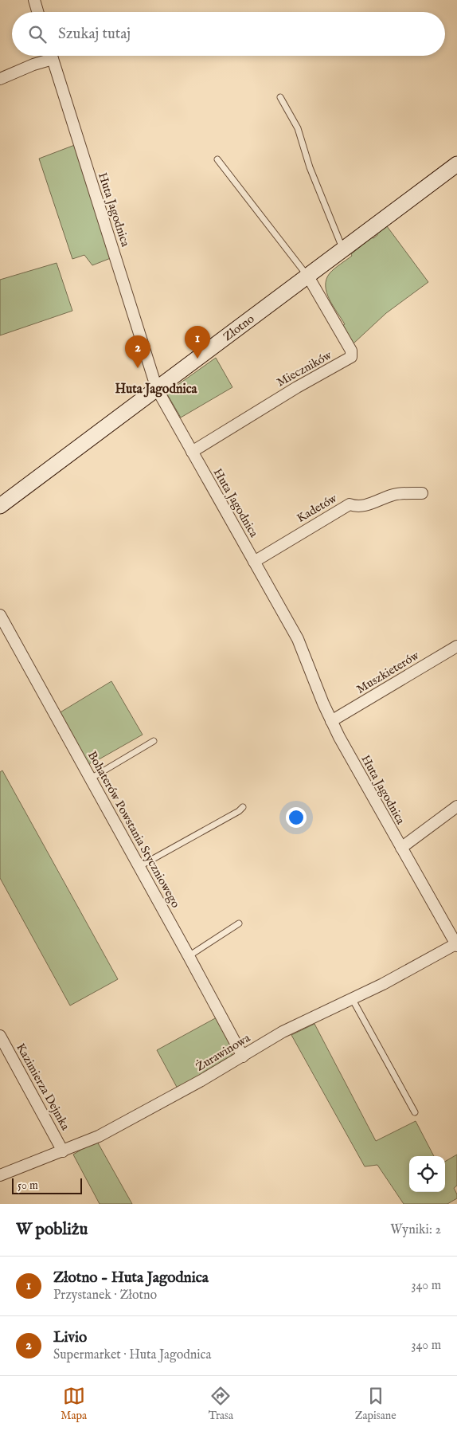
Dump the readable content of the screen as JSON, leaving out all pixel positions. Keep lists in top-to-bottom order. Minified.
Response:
{"streets":{"street":["Huta Jagodnica","Złotno","Mieczników","Kadetów","Muszkieterów","Bohaterów Powstania Styczniowego","Żurawinowa","Kazimierza Dejmka"]},"crossings":[["Huta Jagodnica","Złotno"],["Huta Jagodnica","Mieczników"],["Huta Jagodnica","Kadetów"],["Huta Jagodnica","Muszkieterów"],["Huta Jagodnica","Żurawinowa"],["Złotno","Mieczników"],["Bohaterów Powstania Styczniowego","Żurawinowa"],["Żurawinowa","Kazimierza Dejmka"]],"districts":["Huta Jagodnica"],"scale_bar":"50 m","page":{"search":"Szukaj tutaj","pins":["1","2"],"scale":"50 m","heading":["W pobliżu","Wyniki: 2"],"list":[{"mark":"1","name":"Złotno - Huta Jagodnica","note":"Przystanek · Złotno","value":"340 m"},{"mark":"2","name":"Livio","note":"Supermarket · Huta Jagodnica","value":"340 m"}],"nav":["Mapa","Trasa","Zapisane"]}}
